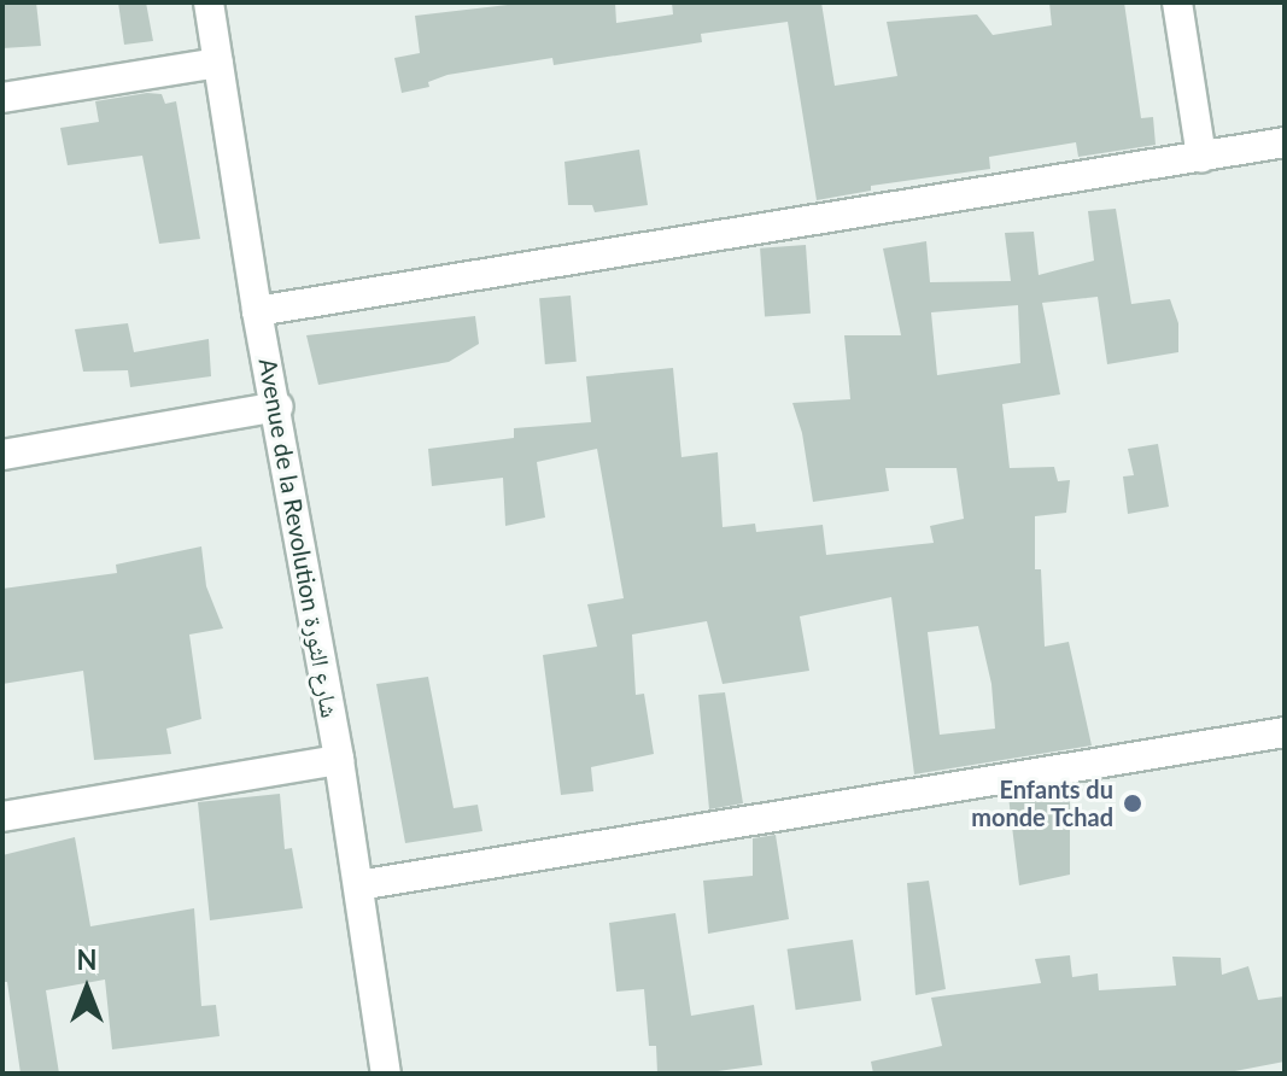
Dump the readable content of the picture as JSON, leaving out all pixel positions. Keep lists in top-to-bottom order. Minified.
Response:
{"streets":{"street":["Avenue de la Revolution شارع الثورة"]},"places":["Enfants du monde Tchad"],"north":"top"}
